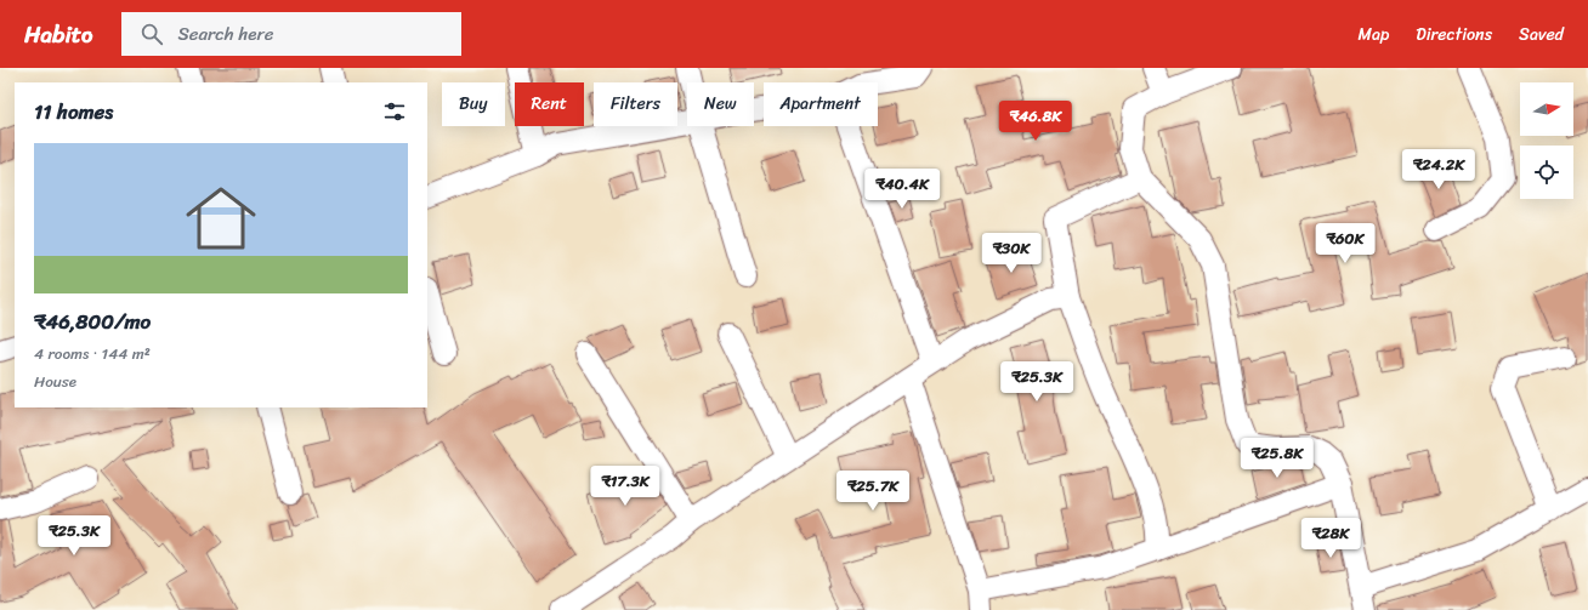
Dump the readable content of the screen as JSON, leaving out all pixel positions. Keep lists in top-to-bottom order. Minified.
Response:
{"north":"right","page":{"header":"Habito","search":"Search here","nav":["Map","Directions","Saved"],"chip":["Buy","Rent","Filters","New","Apartment"],"heading":"11 homes","price":["₹46.8K","₹24.2K","₹40.4K","₹60K","₹30K","₹25.3K","₹25.8K","₹17.3K","₹25.7K","₹25.3K","₹28K"],"list":[{"name":"₹46,800/mo","note":"4 rooms · 144 m² · House"}]}}
